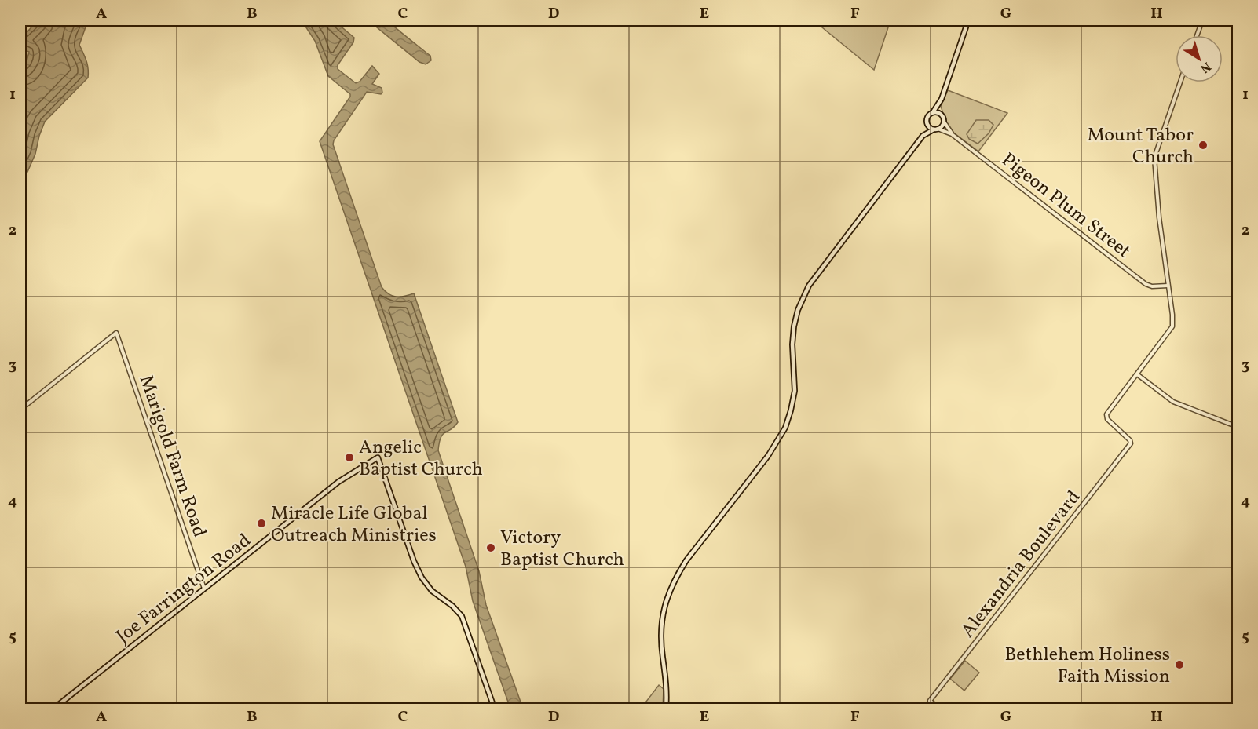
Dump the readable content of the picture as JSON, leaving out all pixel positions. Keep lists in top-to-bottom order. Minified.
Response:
{"streets":{"main road":["Joe Farrington Road"],"street":["Pigeon Plum Street","Marigold Farm Road","Alexandria Boulevard"]},"crossings":[["Marigold Farm Road","Joe Farrington Road"]],"places":["Mount Tabor Church","Angelic Baptist Church","Miracle Life Global Outreach Ministries","Victory Baptist Church","Bethlehem Holiness Faith Mission"],"north":"bottom right","grid":{"columns":["A","B","C","D","E","F","G","H"],"rows":["1","2","3","4","5"]}}
